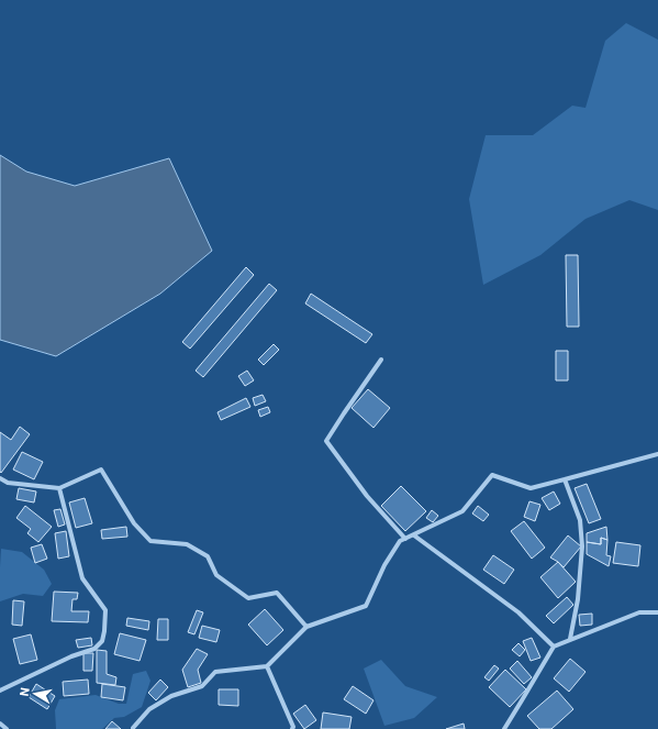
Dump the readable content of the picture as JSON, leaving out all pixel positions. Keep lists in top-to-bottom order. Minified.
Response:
{"north":"left"}
